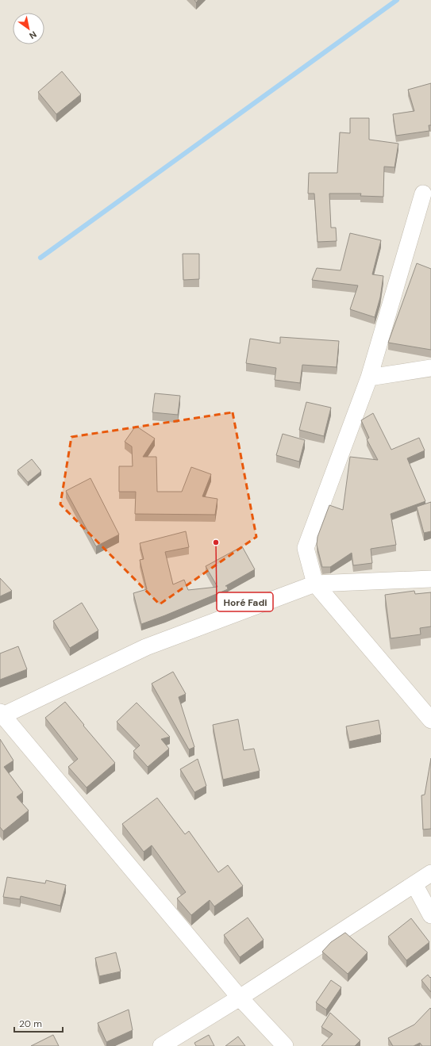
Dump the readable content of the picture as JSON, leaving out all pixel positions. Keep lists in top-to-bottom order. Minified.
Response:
{"places":["Horé Fadi"],"scale_bar":"20 m","north":"bottom right"}
